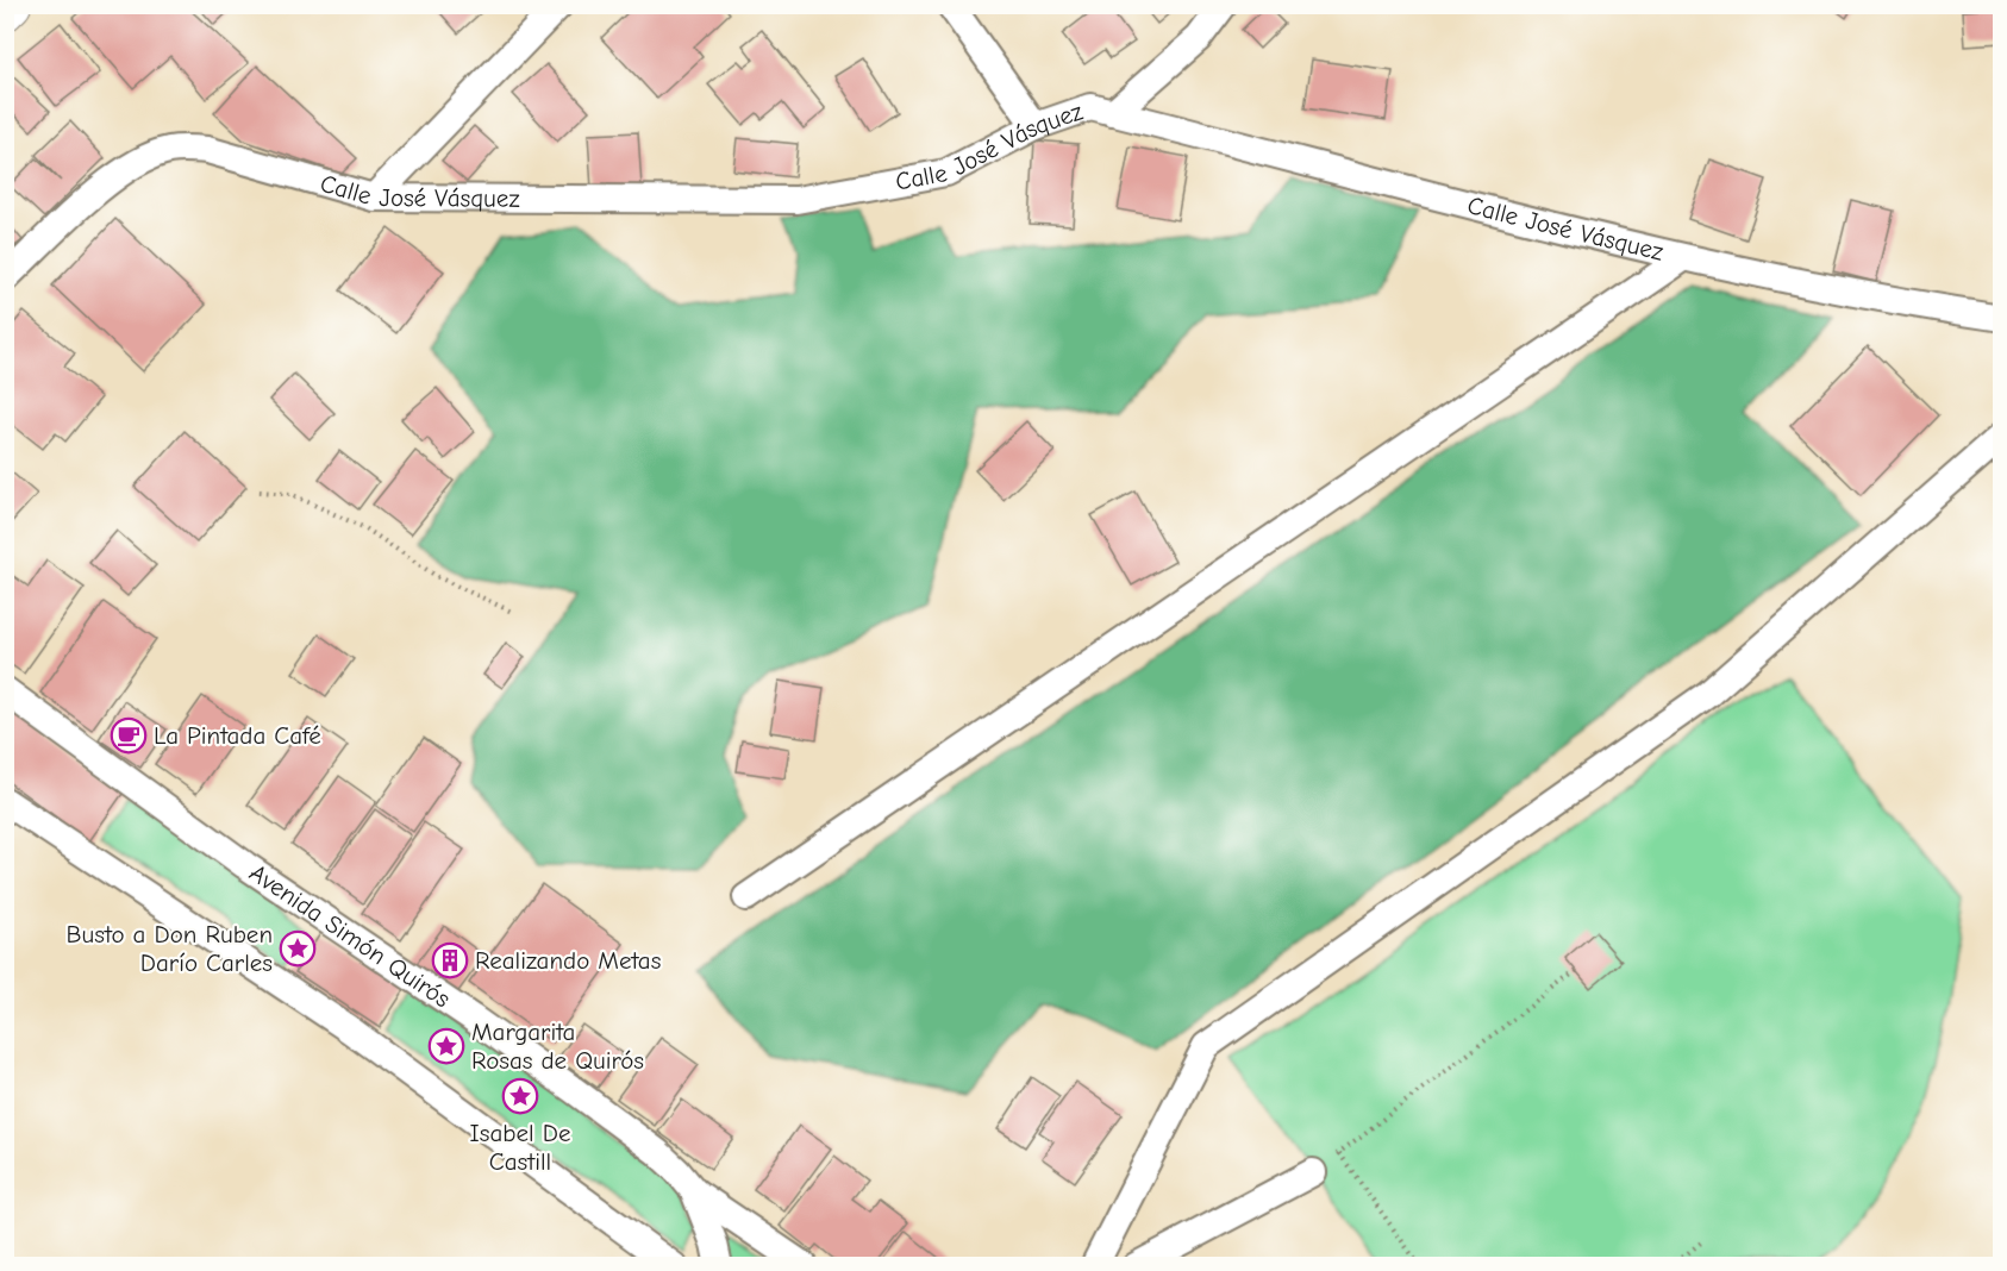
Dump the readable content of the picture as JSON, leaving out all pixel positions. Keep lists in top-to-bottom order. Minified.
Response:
{"streets":{"street":["Calle José Vásquez","Avenida Simón Quirós"]},"places":{"cafe":["La Pintada Café"],"place":["Busto a Don Ruben Darío Carles","Margarita Rosas de Quirós","Isabel De Castill"],"building":["Realizando Metas"]}}
